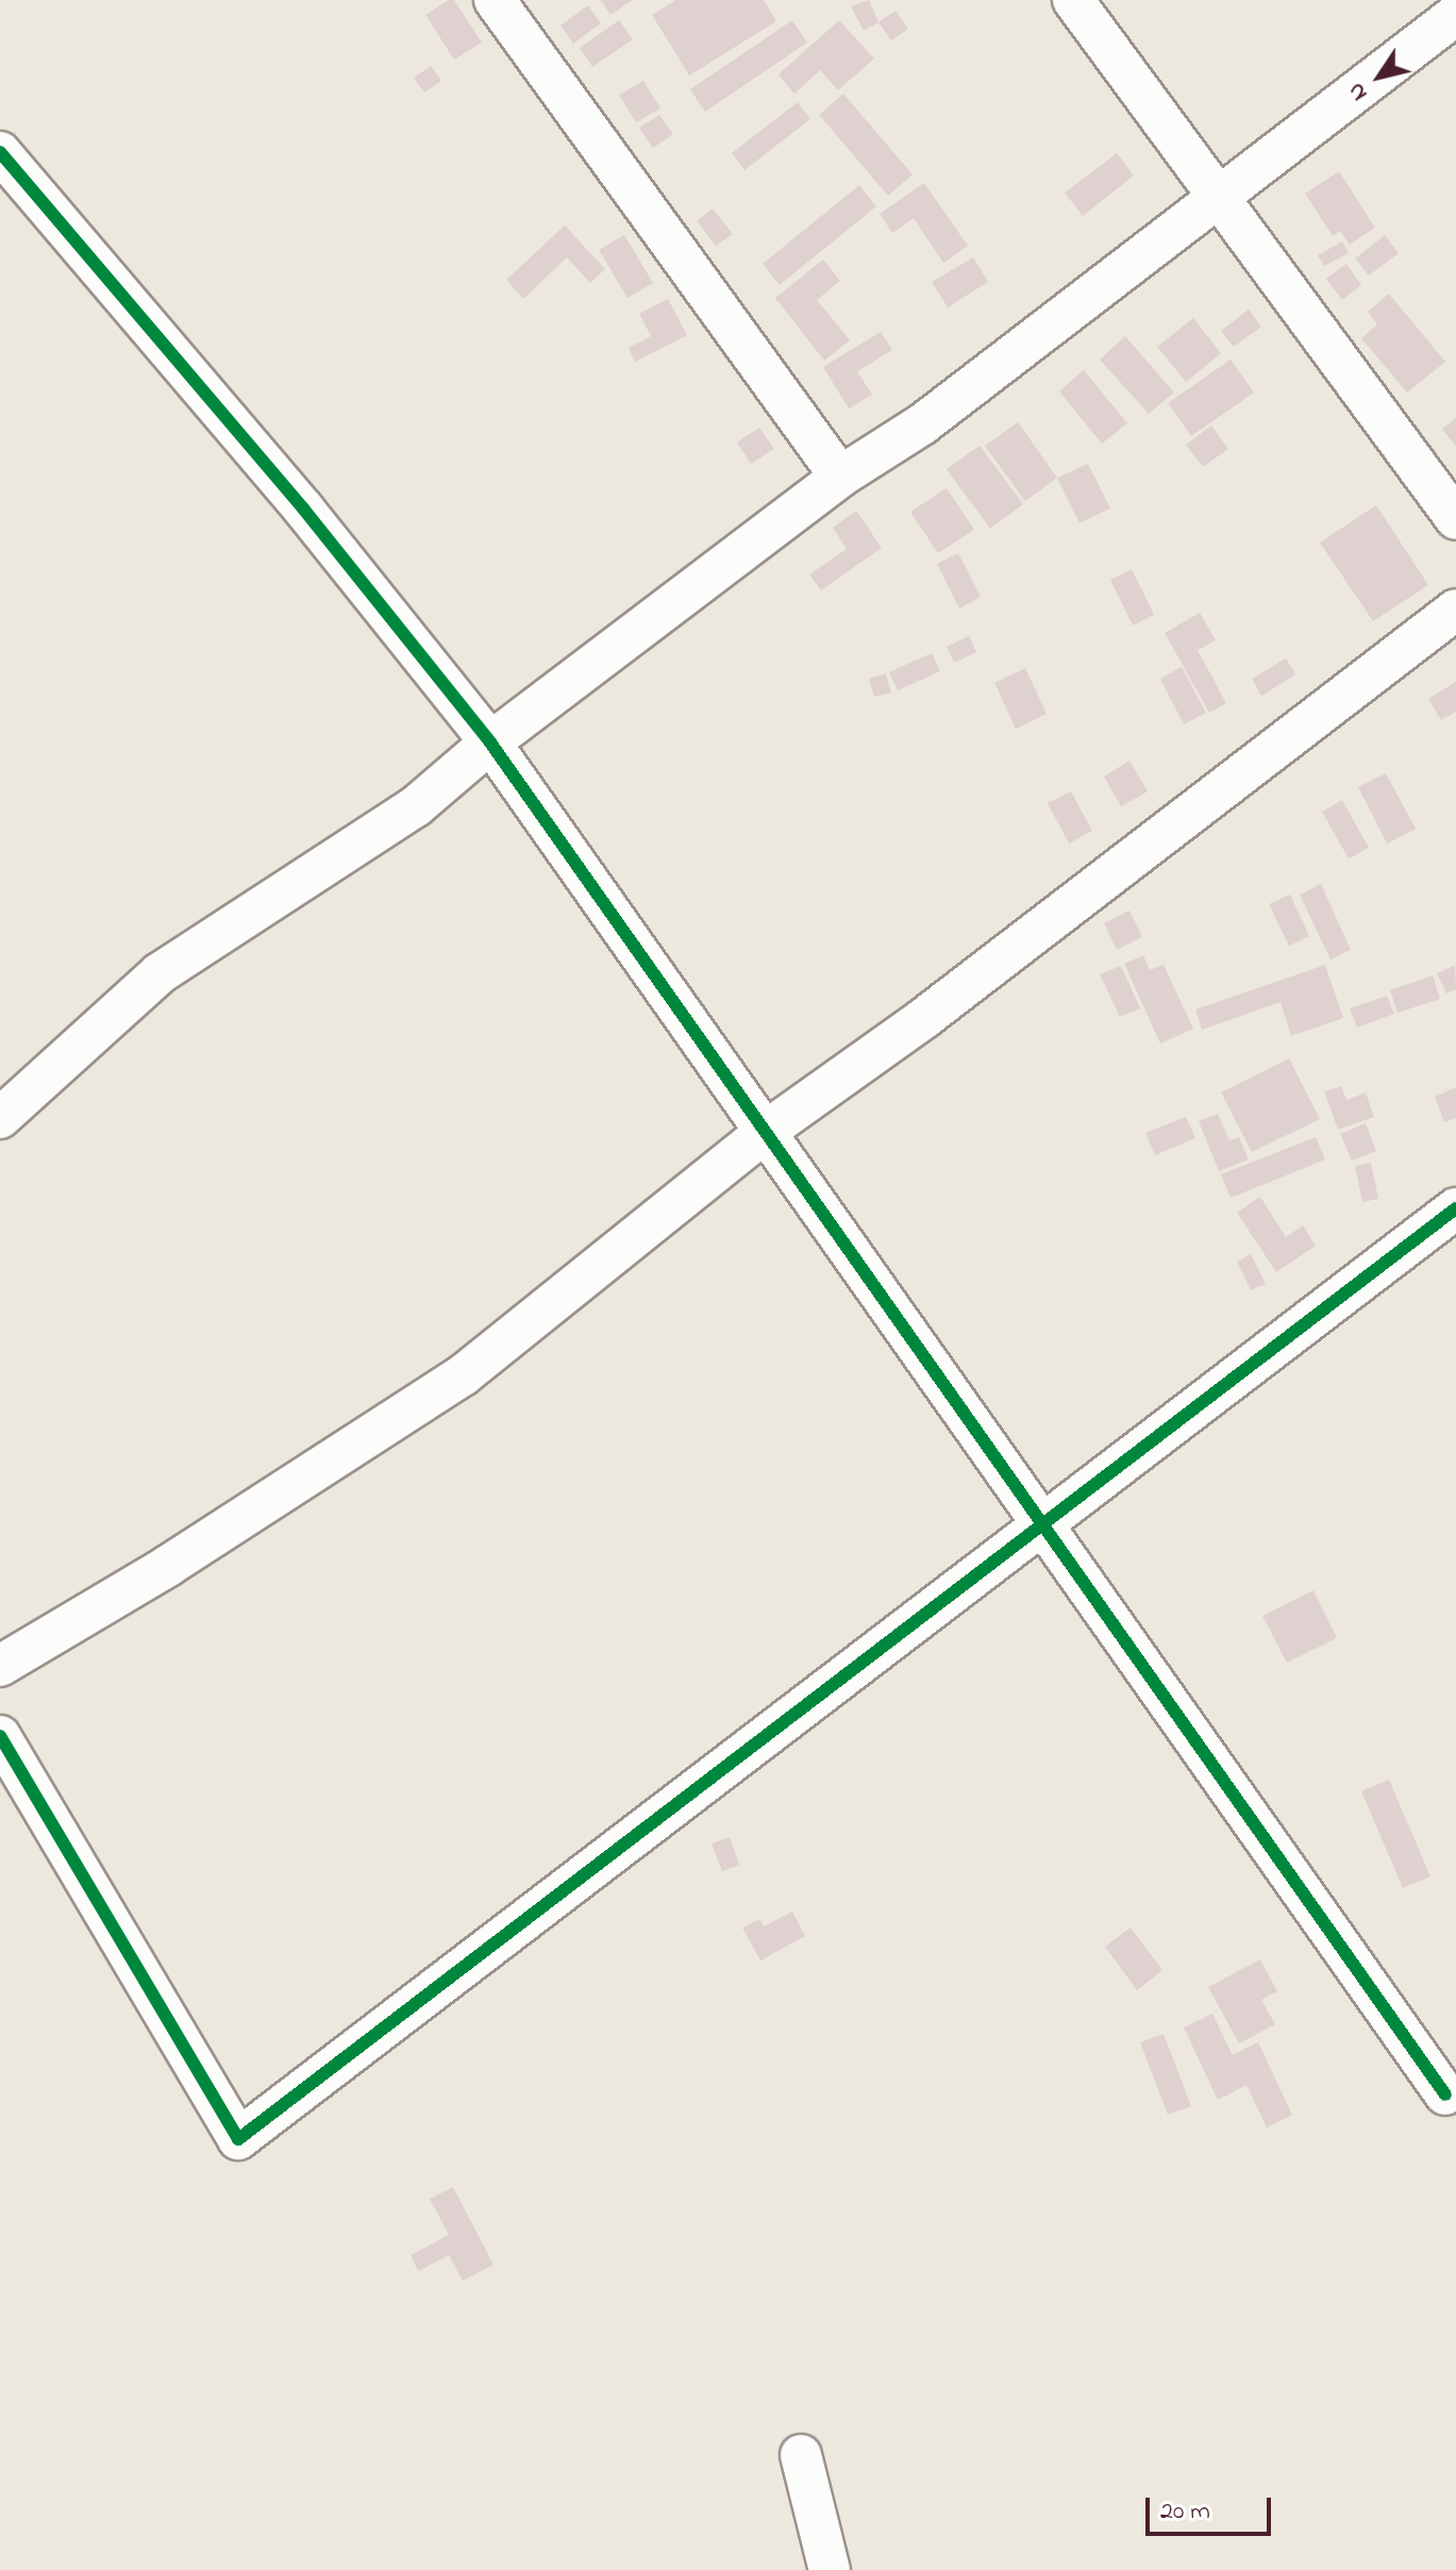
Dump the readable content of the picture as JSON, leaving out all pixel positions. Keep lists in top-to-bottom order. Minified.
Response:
{"scale_bar":"20 m","north":"bottom left"}
